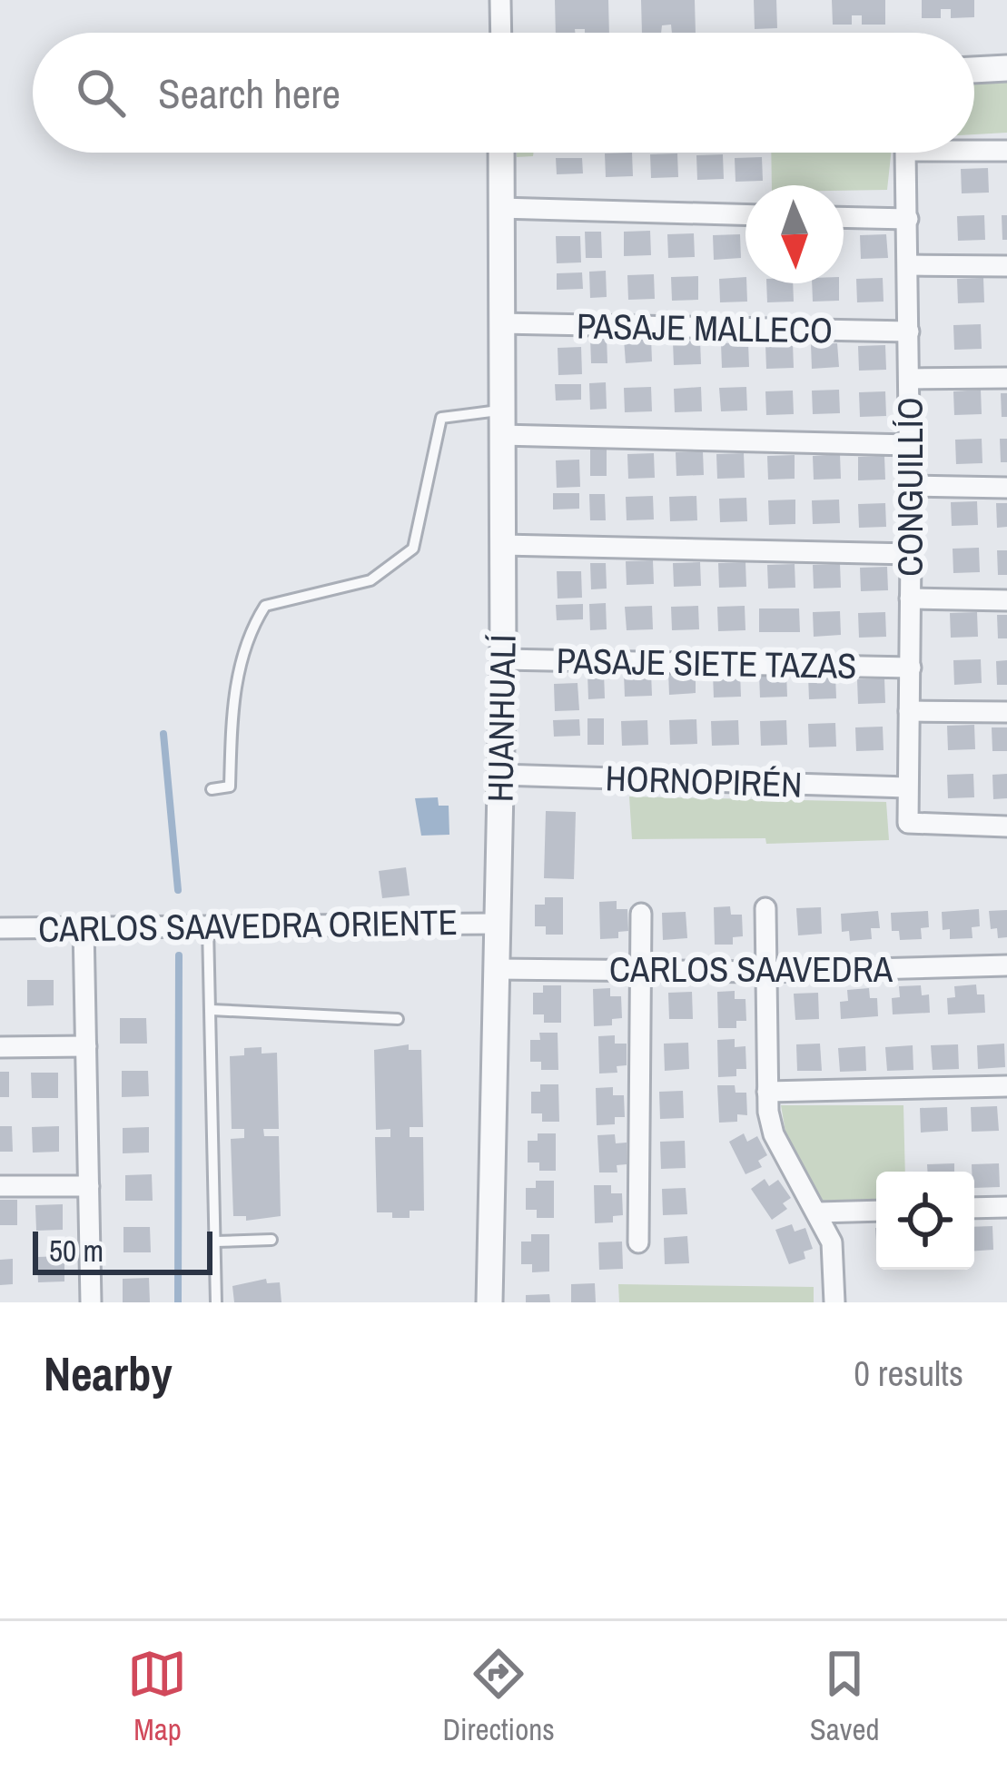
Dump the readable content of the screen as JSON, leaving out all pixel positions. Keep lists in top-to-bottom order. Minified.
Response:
{"streets":{"street":["PASAJE MALLECO","CONGUILLÍO","PASAJE SIETE TAZAS","HUANHUALÍ","HORNOPIRÉN","CARLOS SAAVEDRA ORIENTE","CARLOS SAAVEDRA"]},"crossings":[["PASAJE MALLECO","CONGUILLÍO"],["PASAJE MALLECO","HUANHUALÍ"],["CONGUILLÍO","PASAJE SIETE TAZAS"],["CONGUILLÍO","HORNOPIRÉN"],["PASAJE SIETE TAZAS","HUANHUALÍ"],["HUANHUALÍ","HORNOPIRÉN"],["HUANHUALÍ","CARLOS SAAVEDRA ORIENTE"],["HUANHUALÍ","CARLOS SAAVEDRA"]],"scale_bar":"50 m","north":"bottom","page":{"search":"Search here","scale":"50 m","heading":["Nearby","0 results"],"nav":["Map","Directions","Saved"]}}
